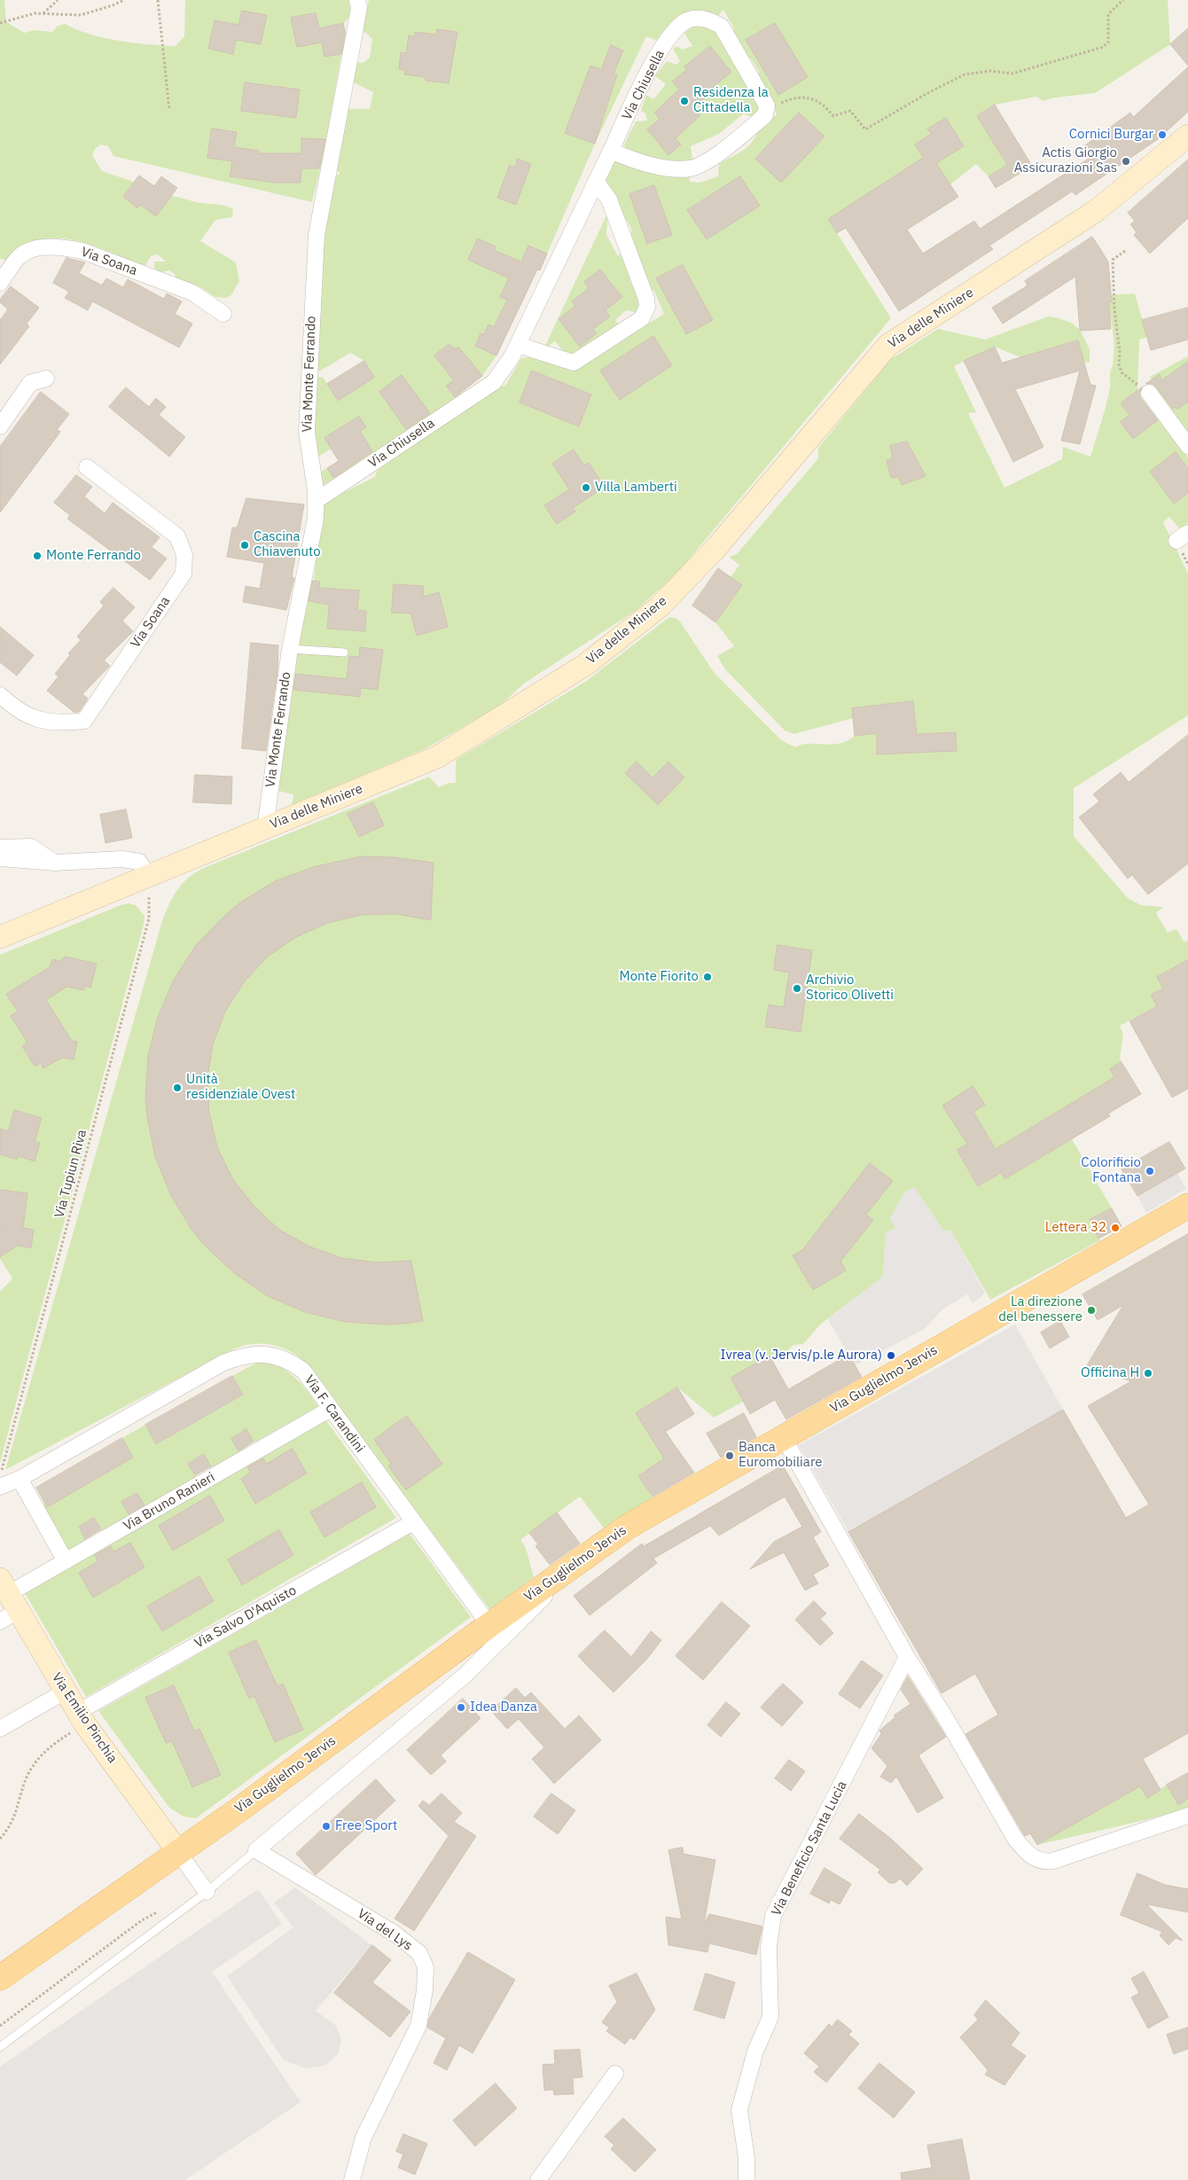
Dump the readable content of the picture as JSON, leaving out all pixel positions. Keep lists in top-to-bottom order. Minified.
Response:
{"streets":{"main road":["Via Guglielmo Jervis"],"street":["Via Chiusella","Via Soana","Via delle Miniere","Via Monte Ferrando","Via F. Carandini","Via Bruno Ranieri","Via Salvo D'Aquisto","Via Emilio Pinchia","Via Beneficio Santa Lucia","Via del Lys"],"path":["Via Tupiun Riva"]},"crossings":[["Via Chiusella","Via Monte Ferrando"],["Via delle Miniere","Via Monte Ferrando"],["Via delle Miniere","Via Tupiun Riva"],["Via Guglielmo Jervis","Via F. Carandini"],["Via Guglielmo Jervis","Via Emilio Pinchia"],["Via F. Carandini","Via Bruno Ranieri"],["Via F. Carandini","Via Salvo D'Aquisto"],["Via Bruno Ranieri","Via Emilio Pinchia"],["Via Salvo D'Aquisto","Via Emilio Pinchia"]],"places":["Residenza la Cittadella","Cornici Burgar","Actis Giorgio Assicurazioni Sas","Villa Lamberti","Cascina Chiavenuto","Monte Ferrando","Monte Fiorito","Archivio Storico Olivetti","Unità residenziale Ovest","Colorificio Fontana","Lettera 32","La direzione del benessere","Ivrea (v. Jervis/p.le Aurora)","Officina H","Banca Euromobiliare","Idea Danza","Free Sport"]}
